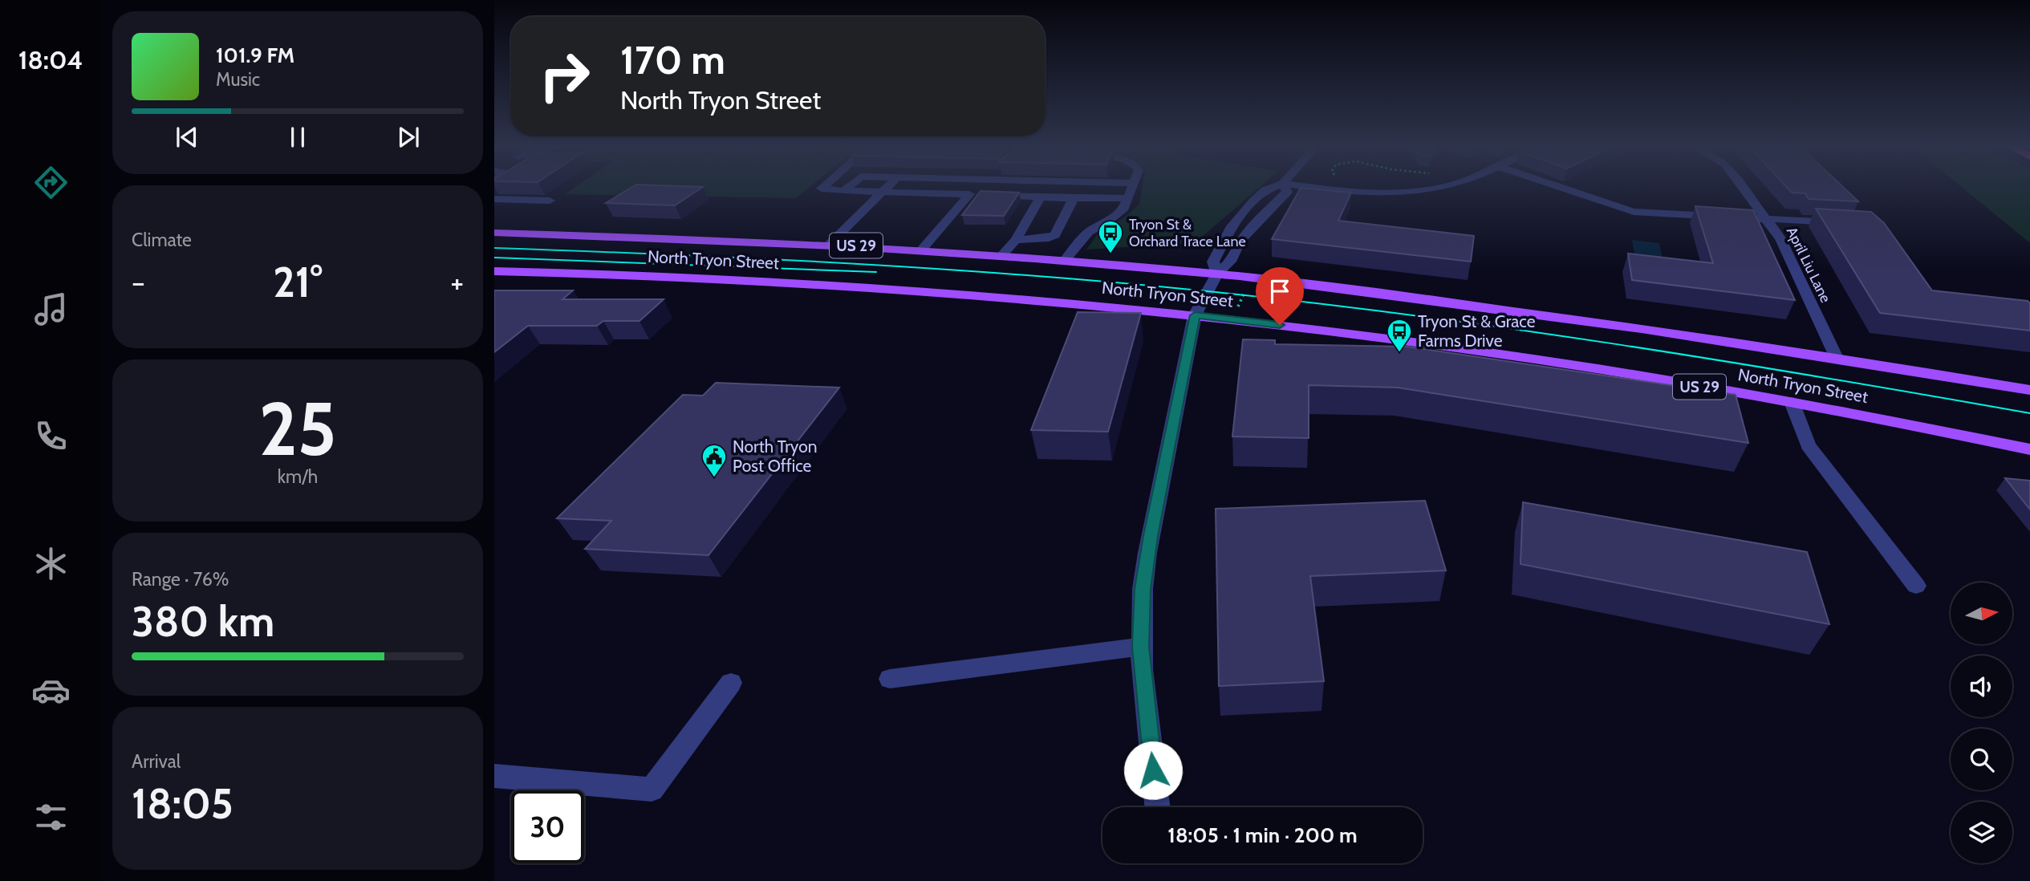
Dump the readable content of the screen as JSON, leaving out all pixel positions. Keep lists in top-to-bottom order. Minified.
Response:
{"streets":{"main road":["US 29","North Tryon Street"],"street":["April Liu Lane"]},"crossings":[["North Tryon Street","April Liu Lane"]],"places":{"bus stop":["Tryon St & Orchard Trace Lane","Tryon St & Grace Farms Drive"],"public building":["North Tryon Post Office"]},"north":"right","page":{"tabs":"18:04","turn":["170 m","North Tryon Street"],"song":["101.9 FM","Music"],"tile":["Climate",["25","km/h"],["Range · 76%","380 km"],["Arrival","18:05"]],"heat":["−","21°","+"],"limit":"30","trip":"18:05 · 1 min · 200 m"}}
